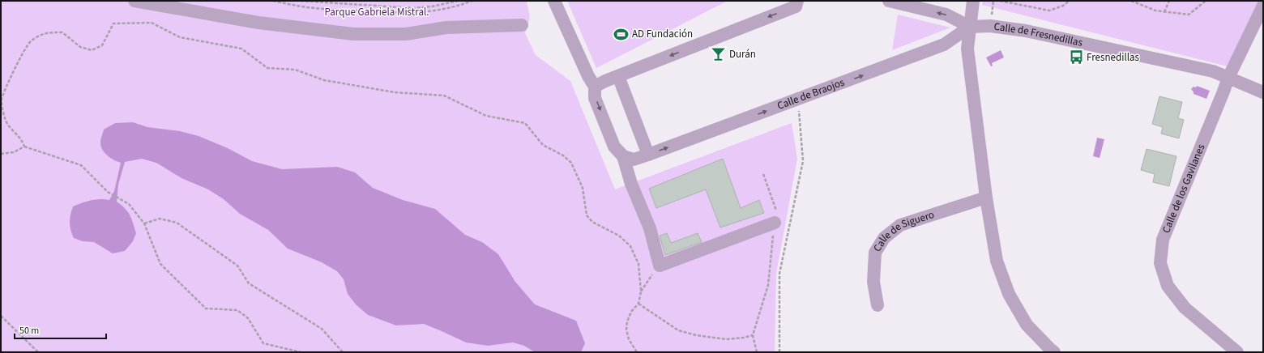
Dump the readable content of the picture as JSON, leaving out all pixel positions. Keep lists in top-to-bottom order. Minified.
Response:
{"streets":{"street":["Calle de Fresnedillas","Calle de Braojos","Calle de los Gavilanes","Calle de Siguero"]},"crossings":[["Calle de Fresnedillas","Calle de Braojos"],["Calle de Fresnedillas","Calle de los Gavilanes"]],"parks":["Parque Gabriela Mistral."],"places":{"sports":["AD Fundación"],"bar":["Durán"],"bus stop":["Fresnedillas"]},"scale_bar":"50 m"}
